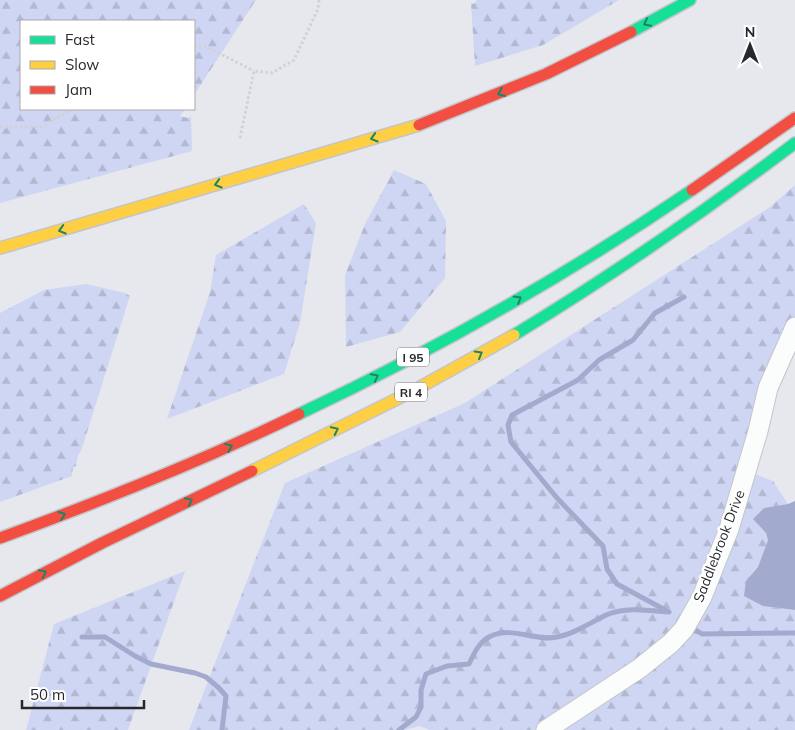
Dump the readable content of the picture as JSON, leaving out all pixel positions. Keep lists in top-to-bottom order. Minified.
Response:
{"streets":{"highway":["I 95","RI 4"],"street":["Saddlebrook Drive"]},"legend":["Fast","Slow","Jam"],"scale_bar":"50 m","north":"top"}
